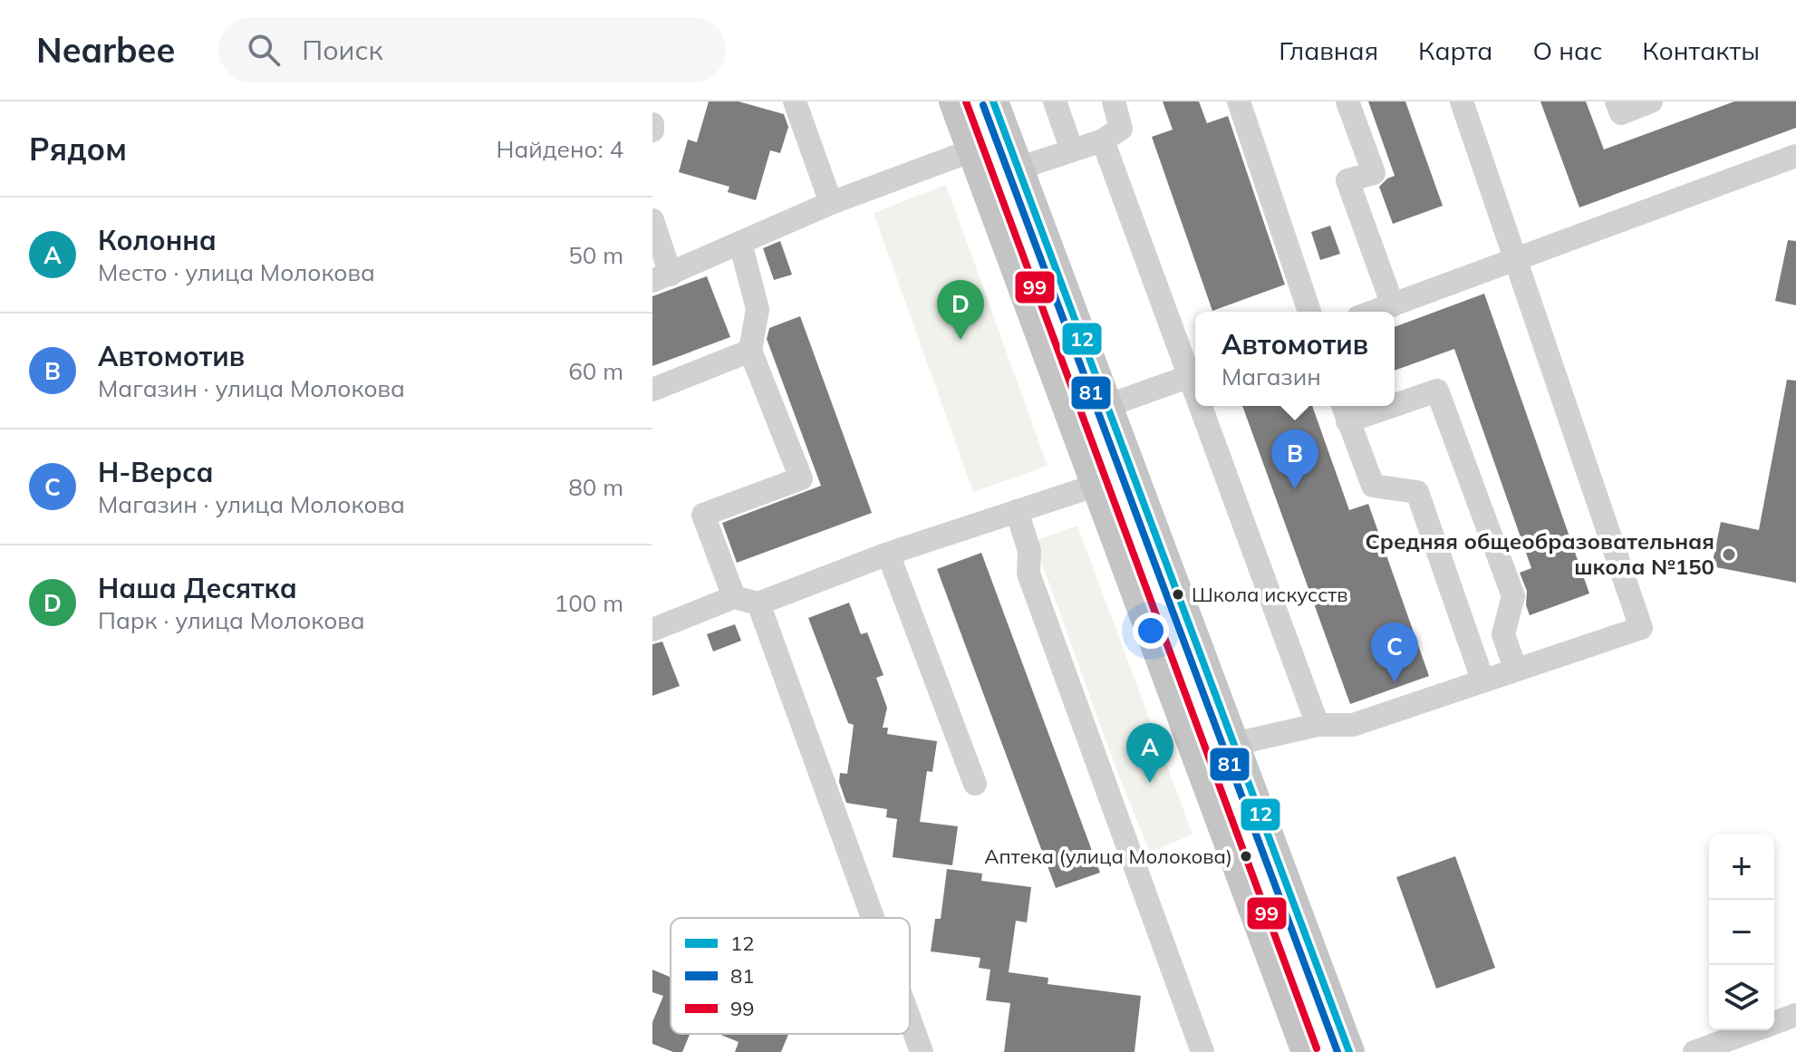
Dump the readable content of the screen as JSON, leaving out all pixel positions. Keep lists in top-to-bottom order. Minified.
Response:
{"places":["Средняя общеобразовательная школа №150","Школа искусств","Аптека (улица Молокова)"],"lines":["transit line 12","transit line 99","transit line 81"],"legend":["12","81","99"],"page":{"header":"Nearbee","search":"Поиск","nav":["Главная","Карта","О нас","Контакты"],"heading":["Рядом","Найдено: 4"],"list":[{"mark":"A","name":"Колонна","note":"Место · улица Молокова","value":"50 m"},{"mark":"B","name":"Автомотив","note":"Магазин · улица Молокова","value":"60 m"},{"mark":"C","name":"Н-Верса","note":"Магазин · улица Молокова","value":"80 m"},{"mark":"D","name":"Наша Десятка","note":"Парк · улица Молокова","value":"100 m"}],"pins":["D","B","C","A"],"popup":["Автомотив","Магазин"],"map_buttons":["+","−"]}}
